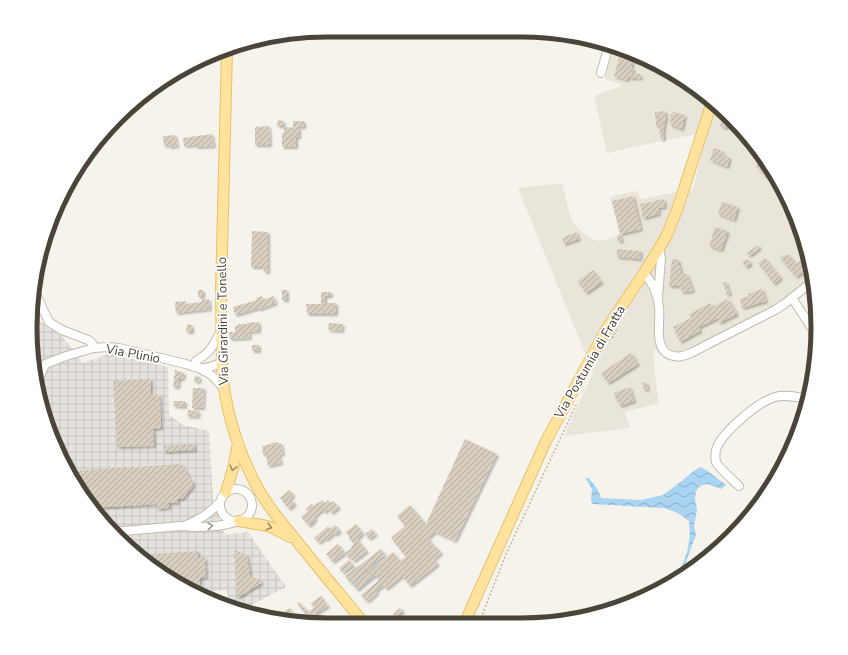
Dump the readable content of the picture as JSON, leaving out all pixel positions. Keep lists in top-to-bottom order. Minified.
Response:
{"streets":{"main road":["Via Girardini e Tonello","Via Postumia di Fratta"],"street":["Via Plinio"]},"crossings":[["Via Girardini e Tonello","Via Plinio"]]}
